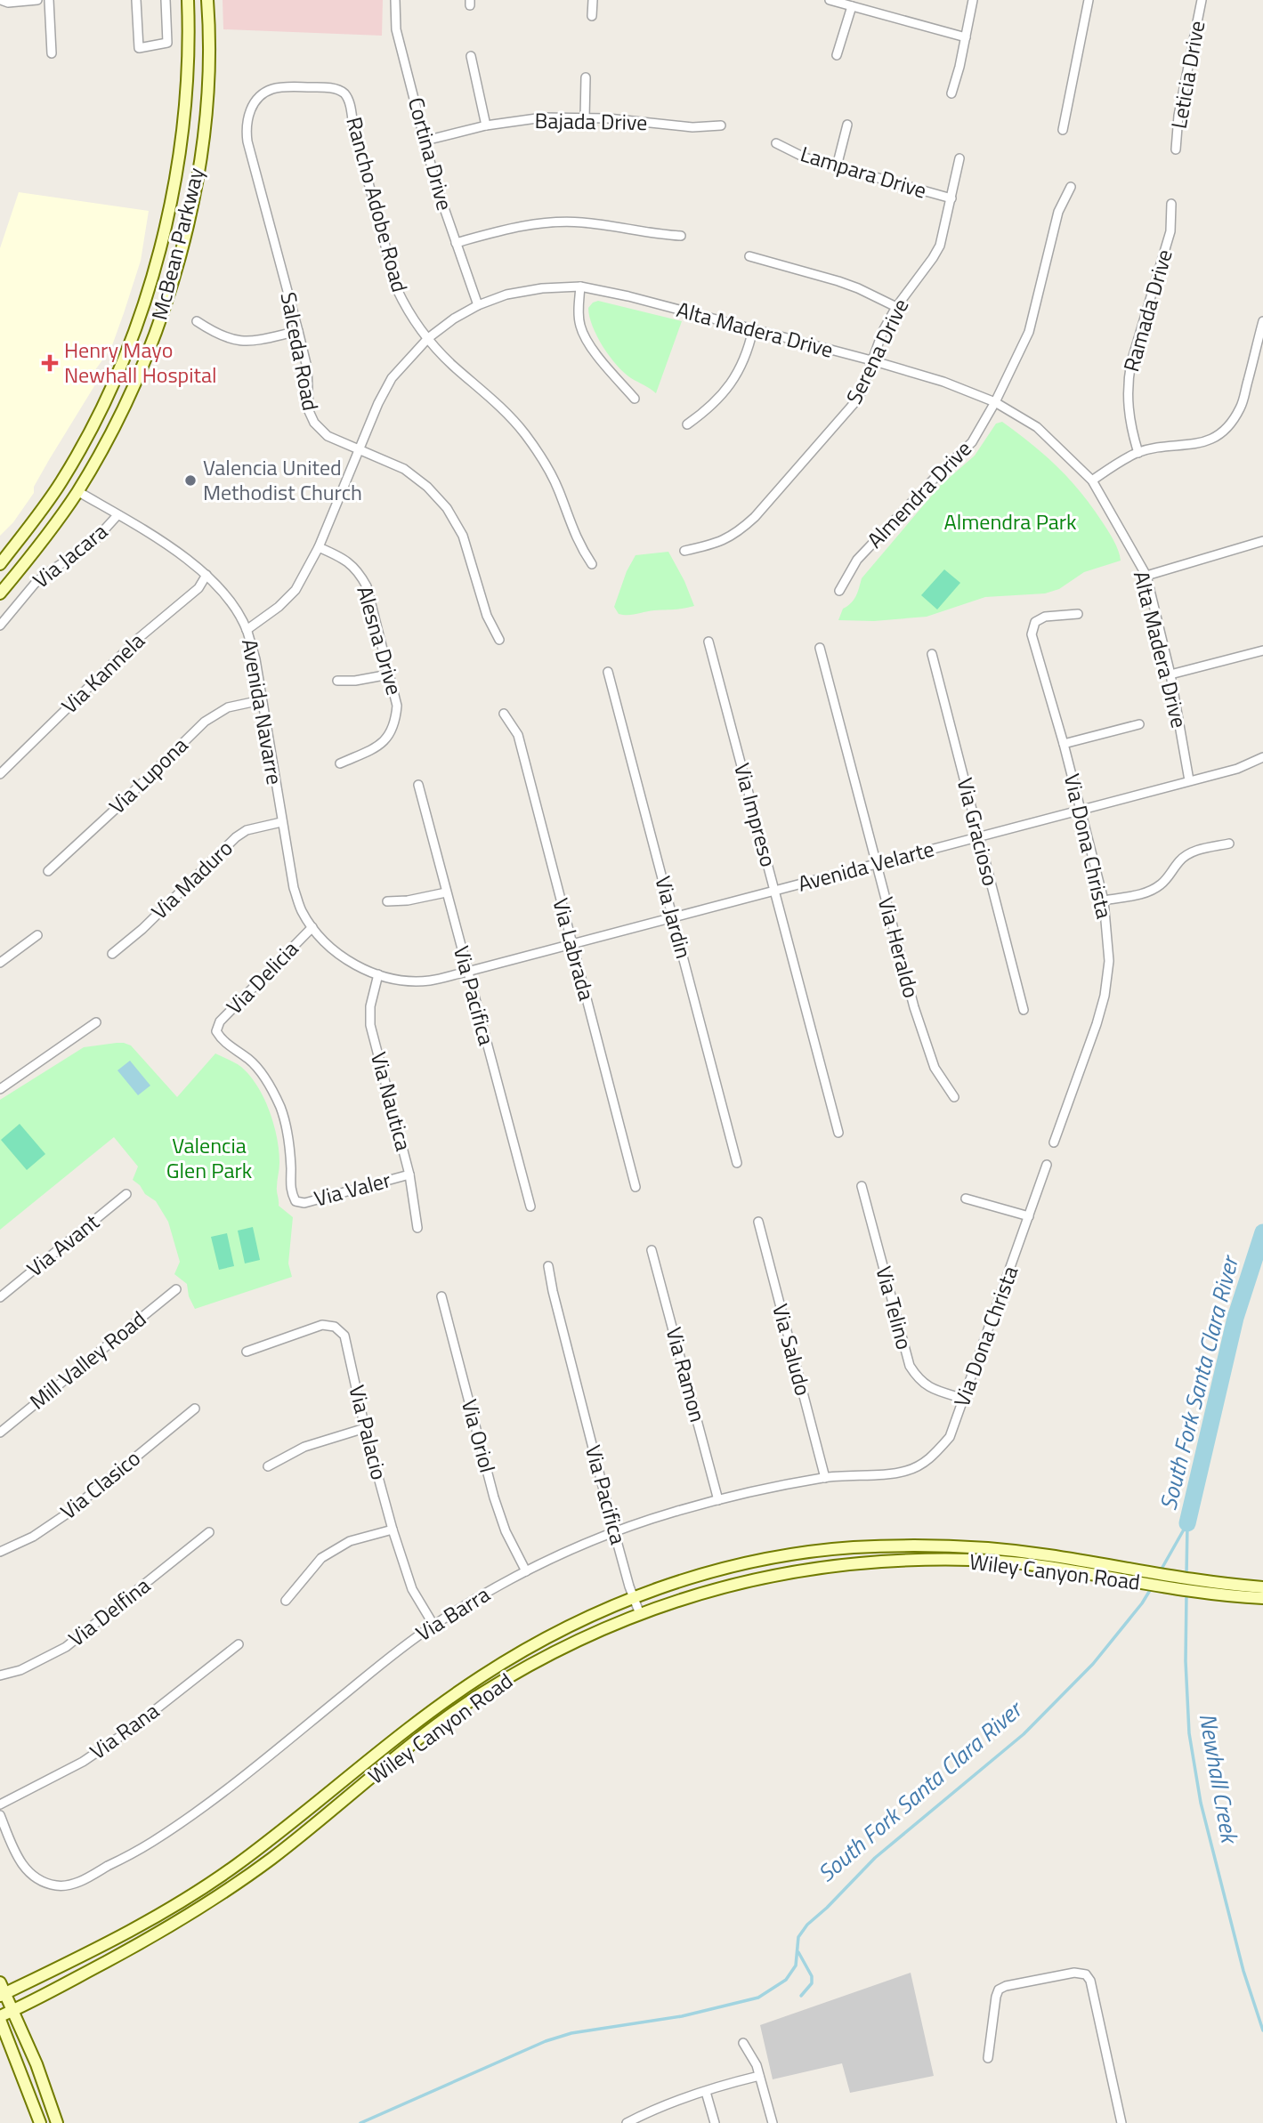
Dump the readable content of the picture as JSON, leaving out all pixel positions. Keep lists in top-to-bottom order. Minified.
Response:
{"streets":{"main road":["McBean Parkway","Wiley Canyon Road"],"street":["Leticia Drive","Bajada Drive","Cortina Drive","Lampara Drive","Rancho Adobe Road","Ramada Drive","Alta Madera Drive","Salceda Road","Serena Drive","Almendra Drive","Via Jacara","Alesna Drive","Via Kannela","Avenida Navarre","Via Lupona","Via Impreso","Via Gracioso","Via Dona Christa","Avenida Velarte","Via Maduro","Via Jardin","Via Heraldo","Via Labrada","Via Delicia","Via Pacifica","Via Nautica","Via Valer","Via Avant","Via Telino","Via Saludo","Mill Valley Road","Via Ramon","Via Palacio","Via Oriol","Via Clasico","Via Delfina","Via Barra","Via Rana"]},"crossings":[["Bajada Drive","Cortina Drive"],["Cortina Drive","Alta Madera Drive"],["Lampara Drive","Serena Drive"],["Rancho Adobe Road","Alta Madera Drive"],["Rancho Adobe Road","Salceda Road"],["McBean Parkway","Avenida Navarre"],["Alta Madera Drive","Salceda Road"],["Alta Madera Drive","Serena Drive"],["Alta Madera Drive","Almendra Drive"],["Alta Madera Drive","Alesna Drive"],["Alta Madera Drive","Avenida Navarre"],["Alta Madera Drive","Avenida Velarte"],["Via Jacara","Avenida Navarre"],["Via Kannela","Avenida Navarre"],["Avenida Navarre","Via Lupona"],["Avenida Navarre","Avenida Velarte"],["Avenida Navarre","Via Maduro"],["Avenida Navarre","Via Delicia"],["Avenida Navarre","Via Pacifica"],["Avenida Navarre","Via Nautica"],["Via Impreso","Avenida Velarte"],["Via Gracioso","Avenida Velarte"],["Via Dona Christa","Avenida Velarte"],["Via Dona Christa","Via Telino"],["Via Dona Christa","Via Barra"],["Avenida Velarte","Via Jardin"],["Avenida Velarte","Via Heraldo"],["Avenida Velarte","Via Labrada"],["Avenida Velarte","Via Pacifica"],["Via Delicia","Via Valer"],["Via Pacifica","Wiley Canyon Road"],["Via Pacifica","Via Barra"],["Via Nautica","Via Valer"],["Via Saludo","Via Barra"],["Via Ramon","Via Barra"],["Via Palacio","Via Barra"],["Via Oriol","Via Barra"]],"water":["South Fork Santa Clara River","Newhall Creek"],"parks":["Almendra Park","Valencia Glen Park"],"places":{"health":["Henry Mayo Newhall Hospital"],"other":["Valencia United Methodist Church"]}}
